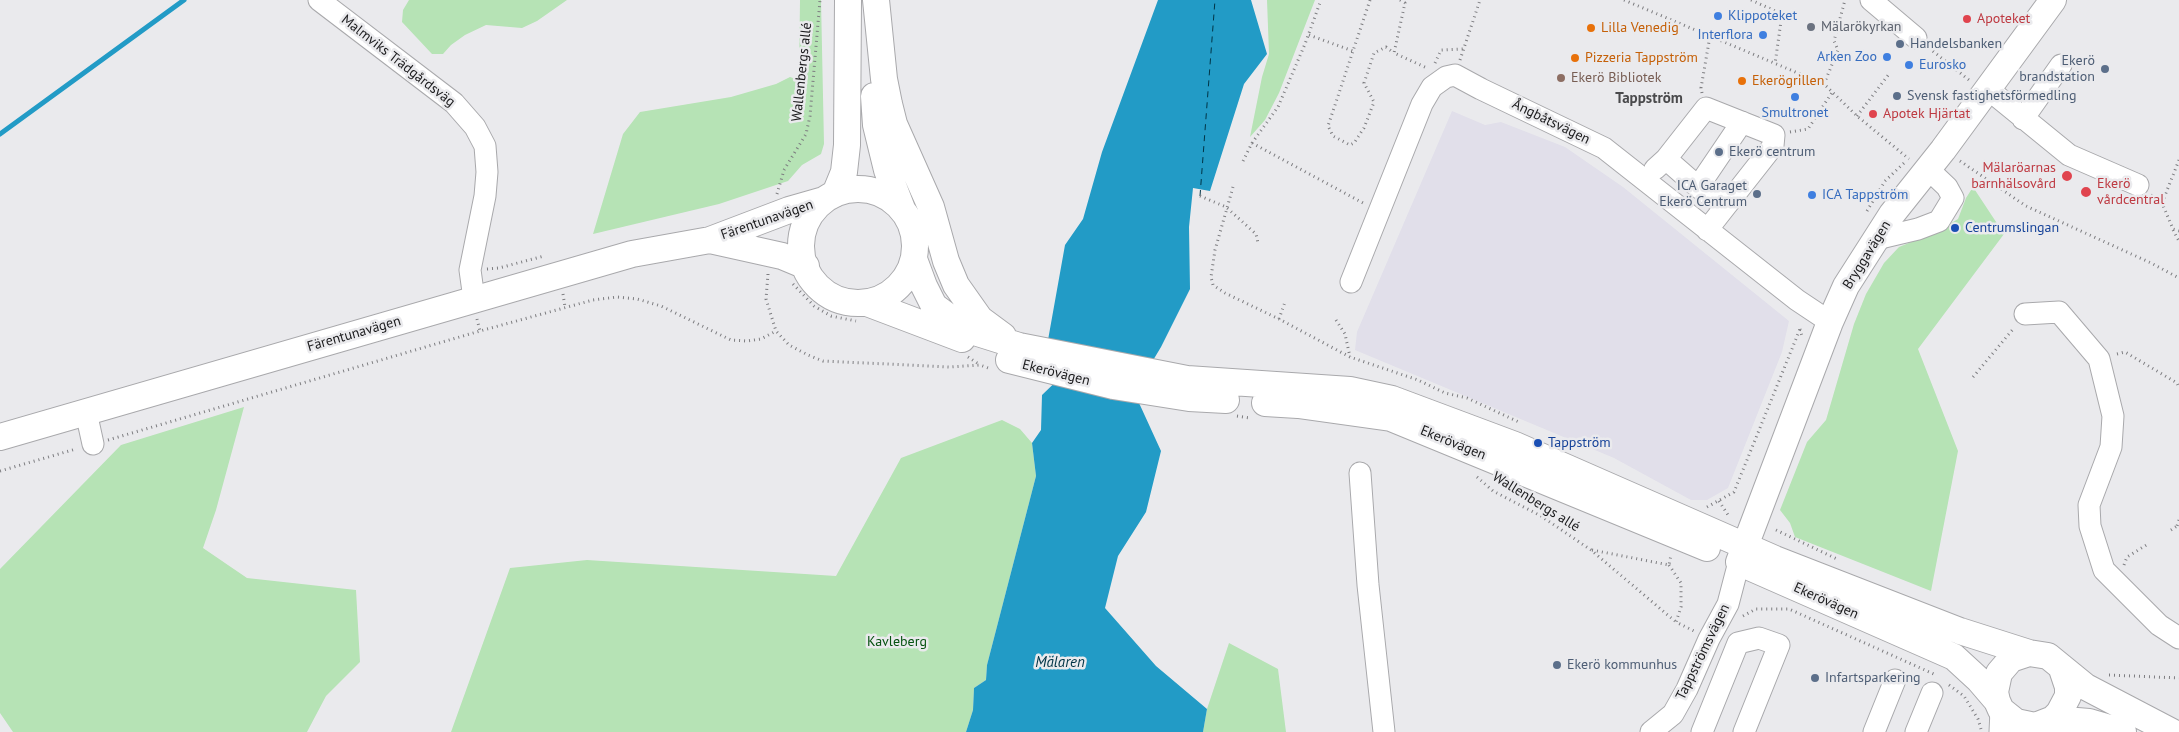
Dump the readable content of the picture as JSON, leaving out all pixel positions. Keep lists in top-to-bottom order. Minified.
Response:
{"streets":{"main road":["Färentunavägen","Bryggavägen","Ekerövägen"],"street":["Malmviks Trädgårdsväg","Ångbåtsvägen","Tappströmsvägen"],"path":["Wallenbergs allé"]},"crossings":[["Malmviks Trädgårdsväg","Färentunavägen"],["Ångbåtsvägen","Bryggavägen"],["Färentunavägen","Ekerövägen"],["Bryggavägen","Ekerövägen"],["Bryggavägen","Tappströmsvägen"],["Ekerövägen","Tappströmsvägen"]],"districts":["Tappström"],"water":["Mälaren"],"parks":["Kavleberg"],"places":["Klippoteket","Apoteket","Mälarökyrkan","Lilla Venedig","Interflora","Handelsbanken","Arken Zoo","Pizzeria Tappström","Eurosko","Ekerö brandstation","Ekerö Bibliotek","Ekerögrillen","Svensk fastighetsförmedling","Smultronet","Apotek Hjärtat","Ekerö centrum","Mälaröarnas barnhälsovård","Ekerö vårdcentral","ICA Garaget Ekerö Centrum","ICA Tappström","Centrumslingan","Tappström","Ekerö kommunhus","Infartsparkering"]}
